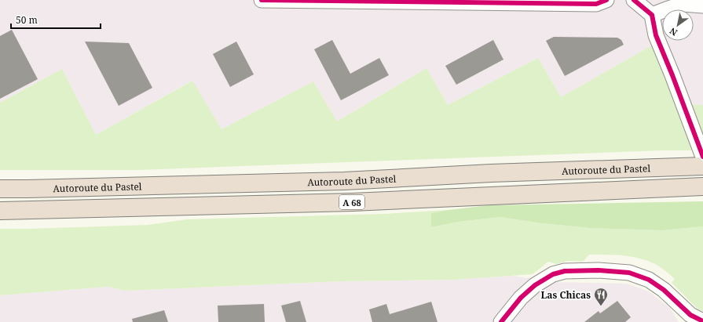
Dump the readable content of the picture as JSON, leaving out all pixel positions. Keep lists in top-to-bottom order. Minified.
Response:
{"streets":{"highway":["Autoroute du Pastel","A 68"]},"places":{"restaurant":["Las Chicas"]},"scale_bar":"50 m","north":"bottom left"}
